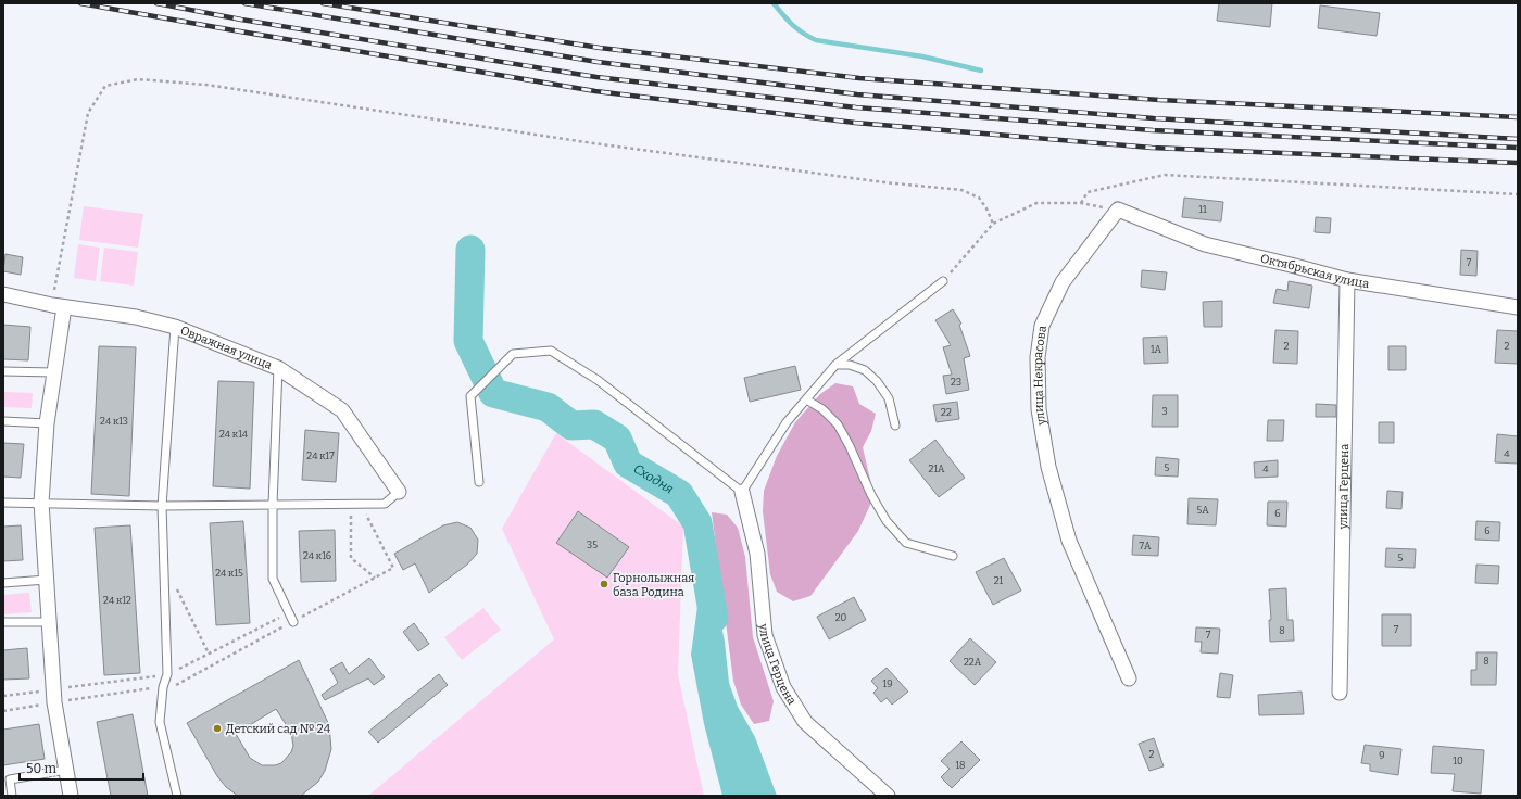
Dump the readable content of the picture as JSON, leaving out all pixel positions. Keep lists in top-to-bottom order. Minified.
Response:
{"streets":{"street":["Октябрьская улица","Овражная улица","улица Некрасова","улица Герцена"]},"crossings":[["Октябрьская улица","улица Некрасова"],["Октябрьская улица","улица Герцена"]],"water":["Сходня"],"places":["Горнолыжная база Родина","Детский сад № 24"],"house_numbers":["11","7","2","2","1А","23","3","22","24 к13","24 к14","4","24 к17","5","21А","4","5А","6","6","35","7А","24 к16","5","24 к15","21","24 к12","20","7","8","7","8","22А","19","2","9","10","18"],"scale_bar":"50 m"}
